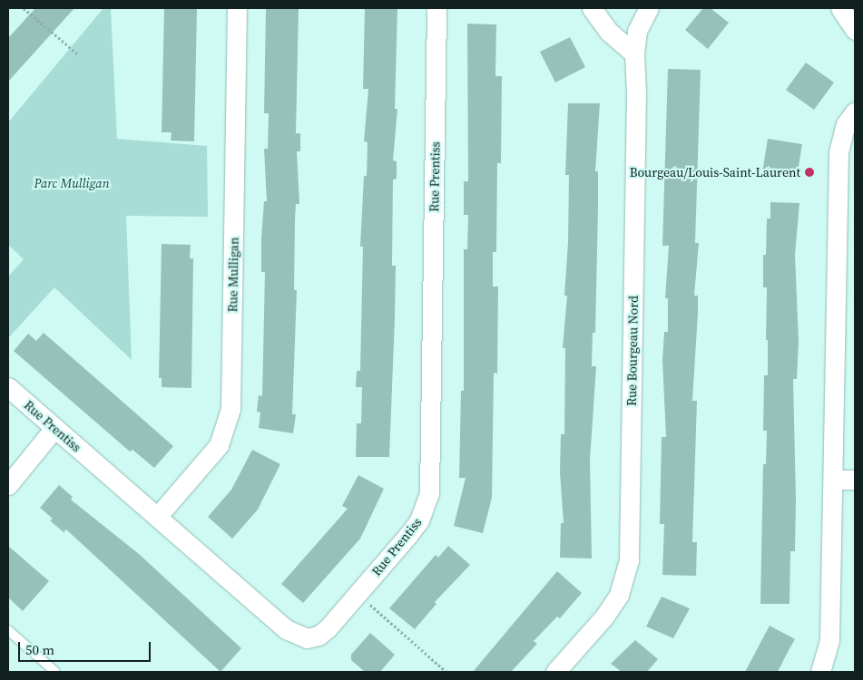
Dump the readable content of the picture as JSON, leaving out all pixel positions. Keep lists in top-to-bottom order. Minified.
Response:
{"streets":{"street":["Rue Prentiss","Rue Mulligan","Rue Bourgeau Nord"]},"crossings":[["Rue Prentiss","Rue Mulligan"]],"parks":["Parc Mulligan"],"places":["Bourgeau/Louis-Saint-Laurent"],"scale_bar":"50 m"}
